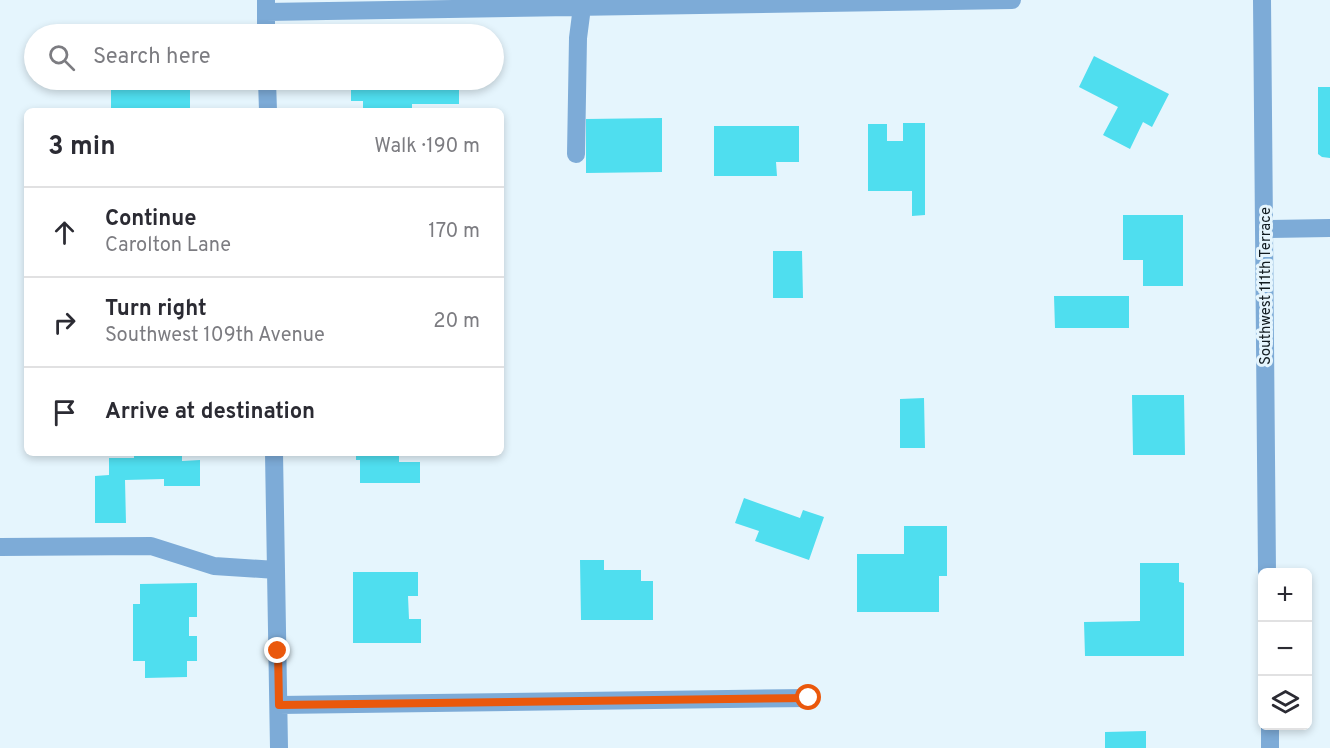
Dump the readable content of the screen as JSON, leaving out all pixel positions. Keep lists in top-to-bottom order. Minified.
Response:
{"streets":{"street":["Southwest 111th Terrace"]},"page":{"search":"Search here","heading":["3 min","Walk · 190 m"],"list":[["Continue","Carolton Lane","170 m"],["Turn right","Southwest 109th Avenue","20 m"],"Arrive at destination"],"map_buttons":["+","−"]}}
